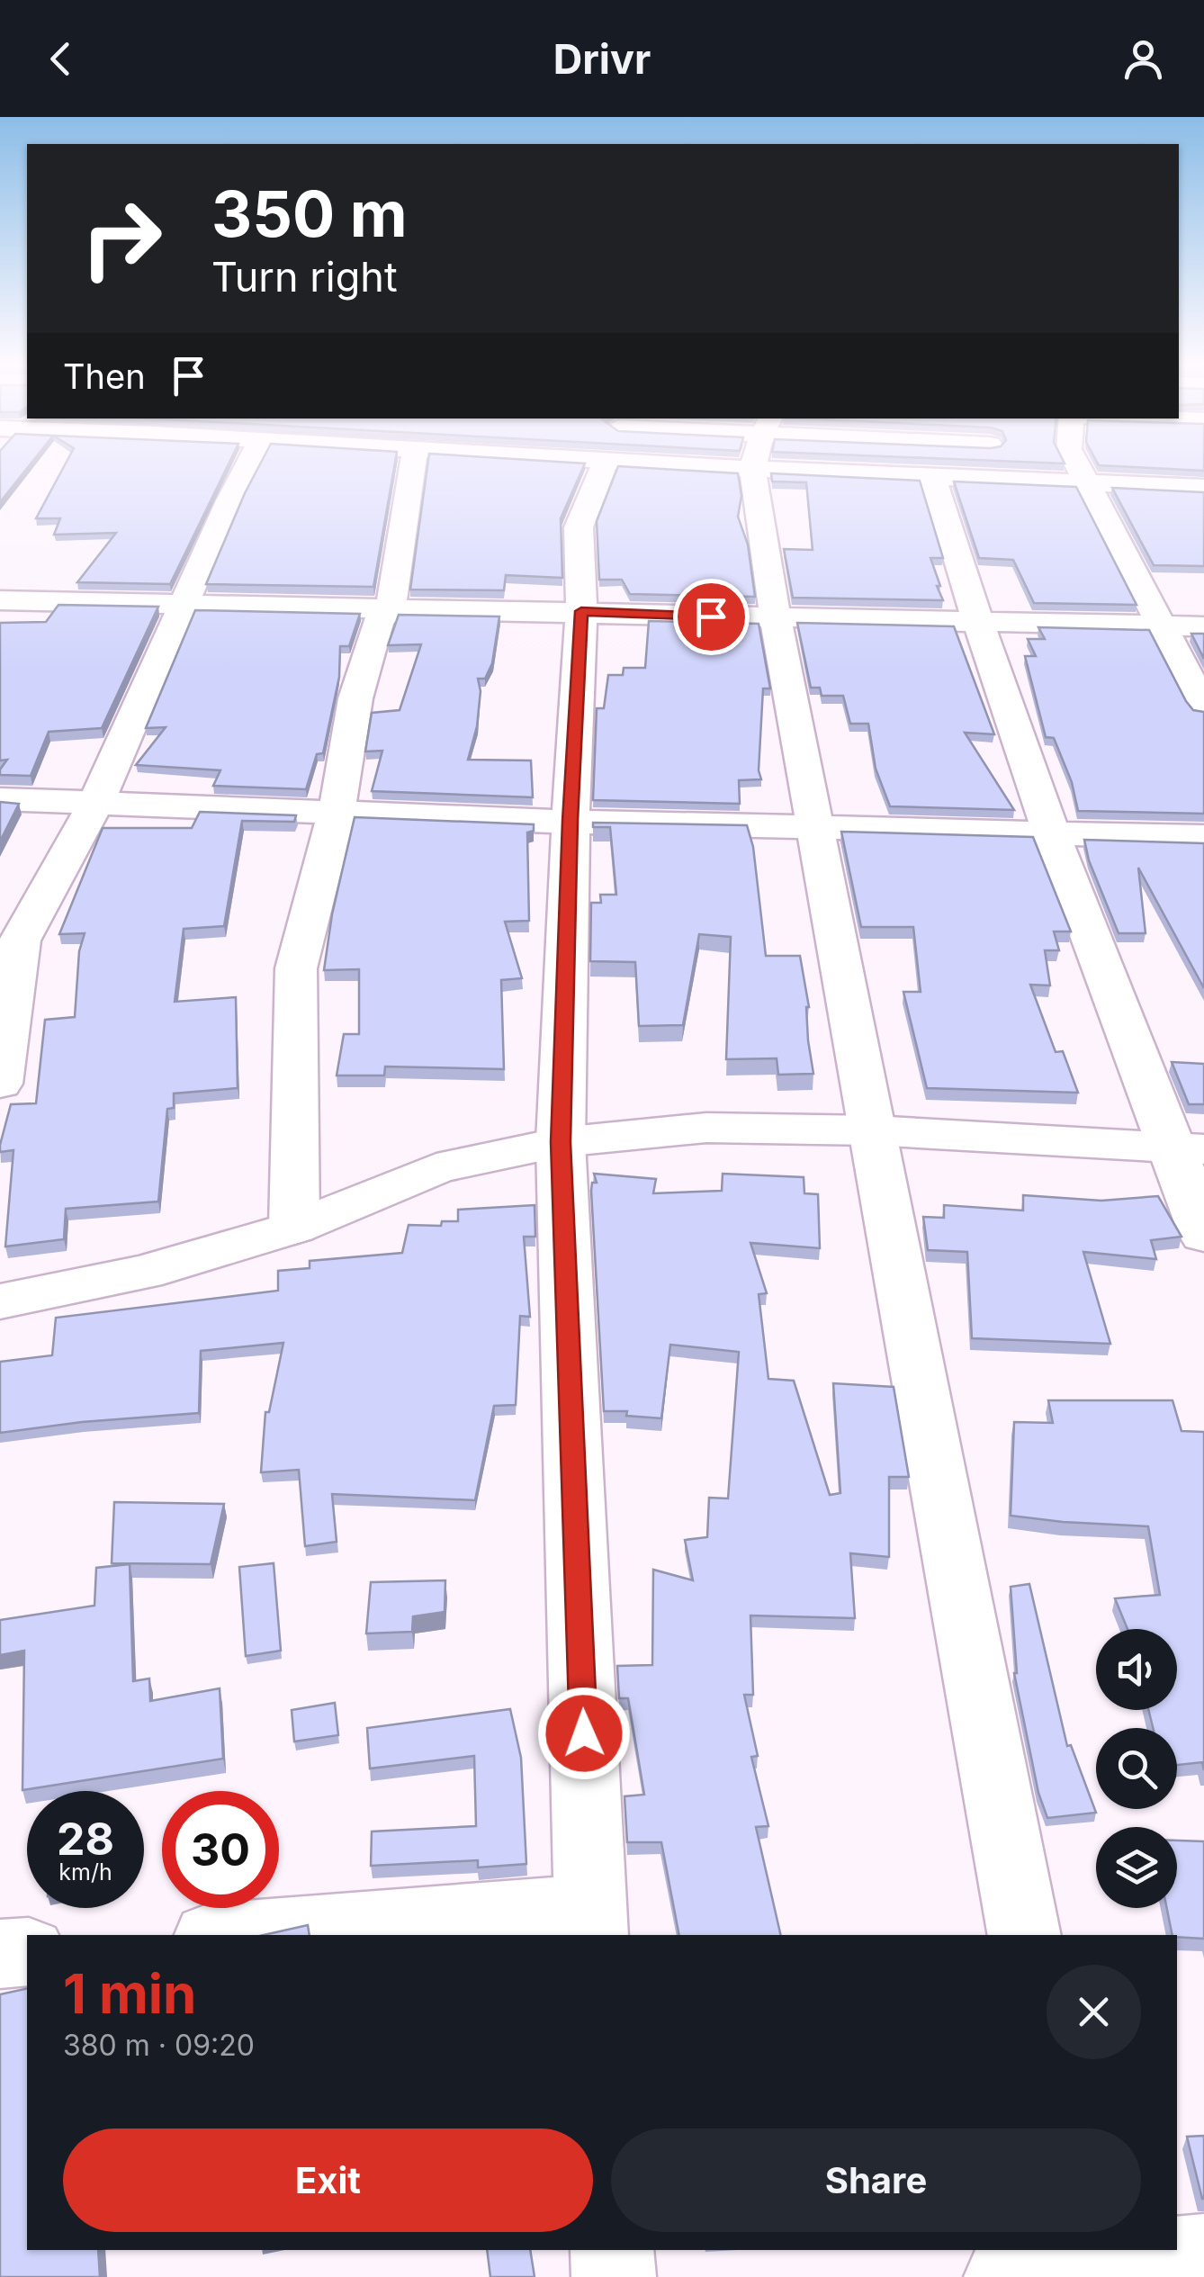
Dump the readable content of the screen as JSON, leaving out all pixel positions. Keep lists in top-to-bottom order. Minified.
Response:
{"page":{"header":"Drivr","turn":["350 m","Turn right"],"then":"Then","speed":"28 km/h","limit":"30","heading":["1 min","380 m · 09:20"],"buttons":["Exit","Share"]}}
